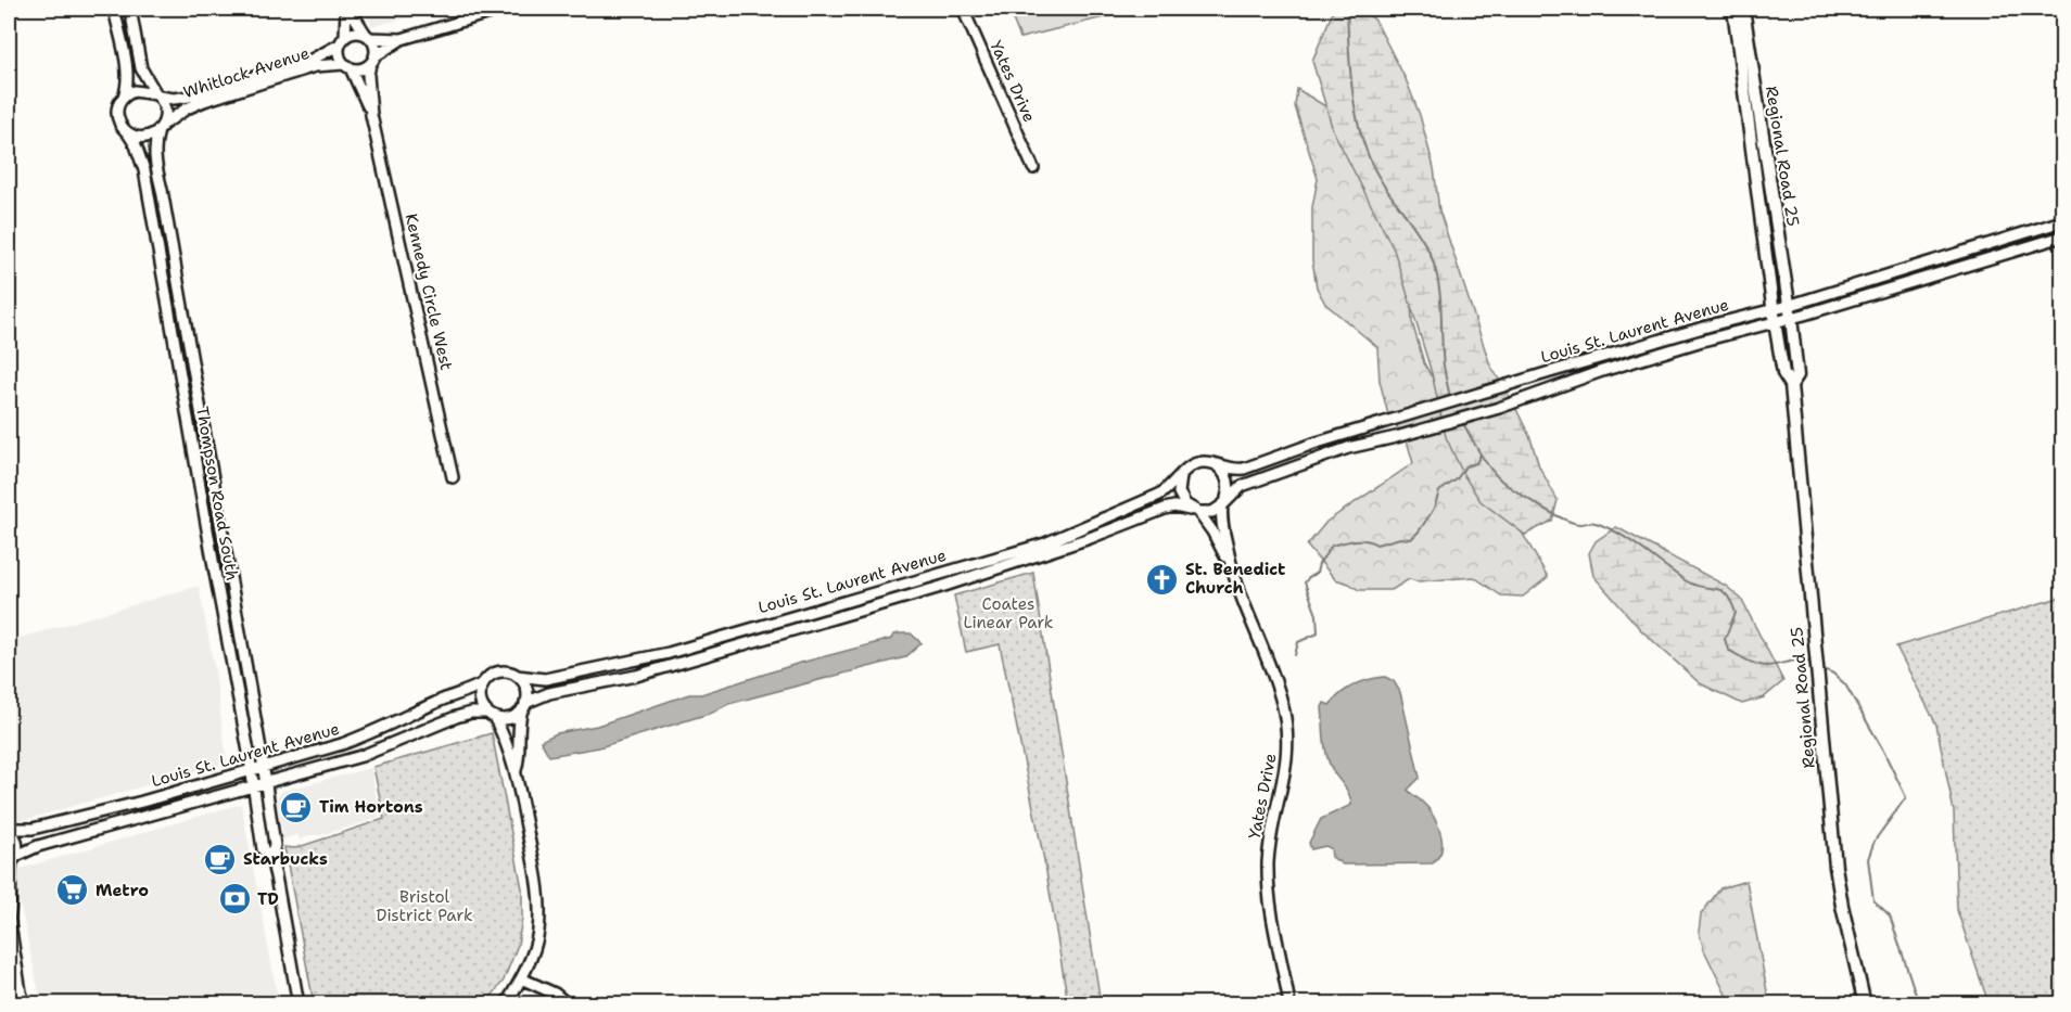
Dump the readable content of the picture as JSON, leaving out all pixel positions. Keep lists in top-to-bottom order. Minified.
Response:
{"streets":{"main road":["Whitlock Avenue","Yates Drive","Regional Road 25","Kennedy Circle West","Louis St. Laurent Avenue","Thompson Road South"]},"crossings":[["Whitlock Avenue","Kennedy Circle West"],["Whitlock Avenue","Thompson Road South"],["Yates Drive","Louis St. Laurent Avenue"],["Regional Road 25","Louis St. Laurent Avenue"],["Louis St. Laurent Avenue","Thompson Road South"]],"parks":["Coates Linear Park","Bristol District Park"],"places":{"church":["St. Benedict Church"],"cafe":["Tim Hortons","Starbucks"],"supermarket":["Metro"],"bank":["TD"]}}
